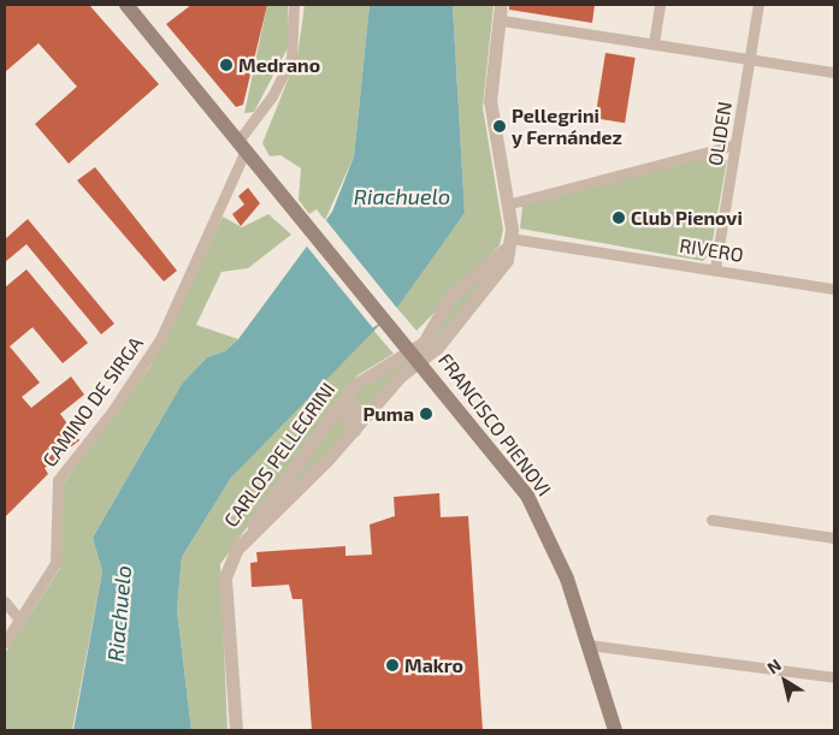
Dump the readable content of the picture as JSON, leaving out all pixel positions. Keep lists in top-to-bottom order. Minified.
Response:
{"streets":{"main road":["FRANCISCO PIENOVI"],"street":["OLIDEN","RIVERO","CAMINO DE SIRGA","CARLOS PELLEGRINI"]},"crossings":[["OLIDEN","RIVERO"],["RIVERO","CARLOS PELLEGRINI"],["CAMINO DE SIRGA","FRANCISCO PIENOVI"],["FRANCISCO PIENOVI","CARLOS PELLEGRINI"]],"water":["Riachuelo"],"places":["Medrano","Pellegrini y Fernández","Club Pienovi","Puma","Makro"],"north":"top left"}
